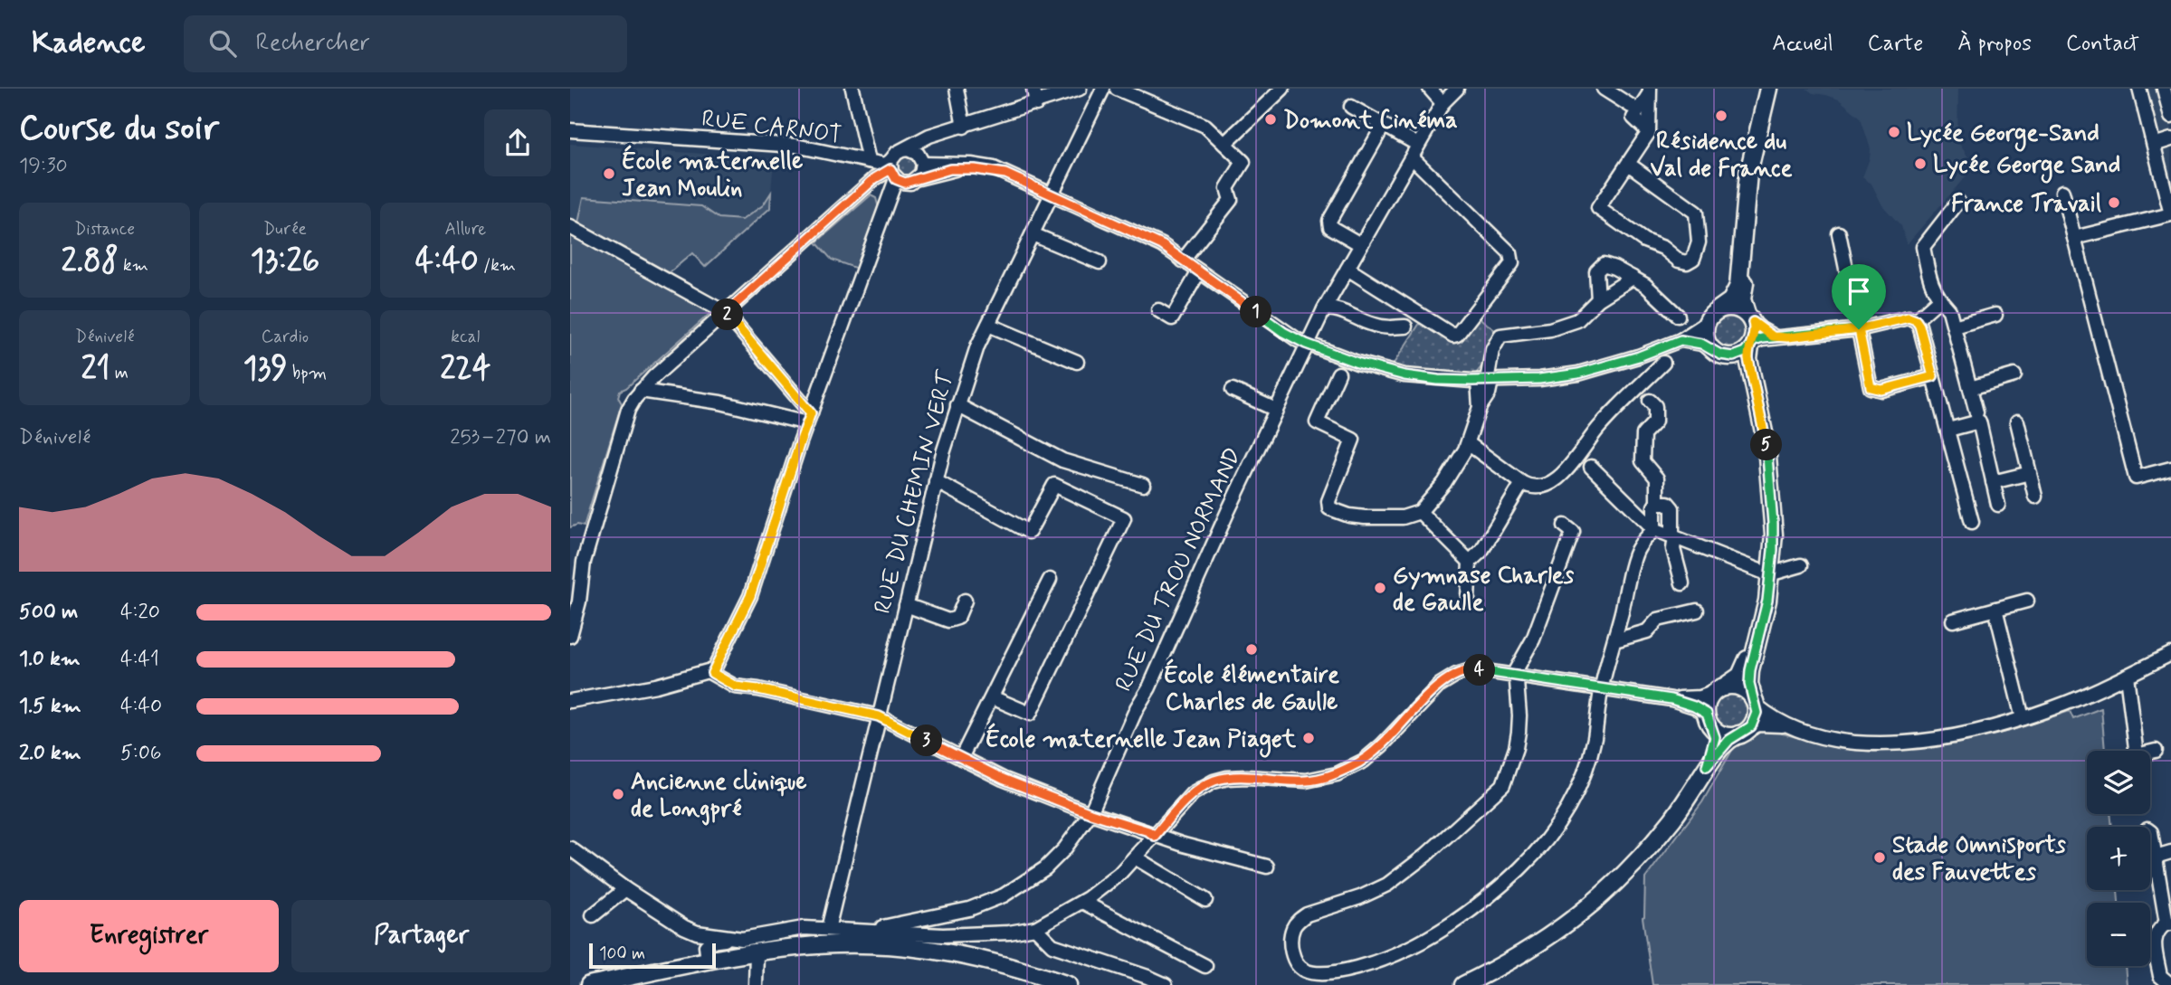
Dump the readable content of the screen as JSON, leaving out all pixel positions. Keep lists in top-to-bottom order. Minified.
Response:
{"streets":{"street":["RUE CARNOT","RUE DU CHEMIN VERT","RUE DU TROU NORMAND"]},"places":["Résidence du Val de France","Domont Cinéma","Lycée George-Sand","Lycée George Sand","École maternelle Jean Moulin","France Travail","Gymnase Charles de Gaulle","École élémentaire Charles de Gaulle","École maternelle Jean Piaget","Ancienne clinique de Longpré","Stade Omnisports des Fauvettes"],"scale_bar":"100 m","page":{"header":"Kadence","search":"Rechercher","nav":["Accueil","Carte","À propos","Contact"],"heading":["Course du soir","19:30"],"stats":[["Distance","2.88 km"],["Durée","13:26"],["Allure","4:40 /km"],["Dénivelé","21 m"],["Cardio","139 bpm"],["kcal","224"]],"pins":["1","2","5","4","3"],"chart":["Dénivelé","253–270 m"],"list":[{"name":"500 m","note":"4:20"},{"name":"1.0 km","note":"4:41"},{"name":"1.5 km","note":"4:40"},{"name":"2.0 km","note":"5:06"}],"map_buttons":["+","−"],"buttons":["Enregistrer","Partager"],"scale":"100 m"}}
